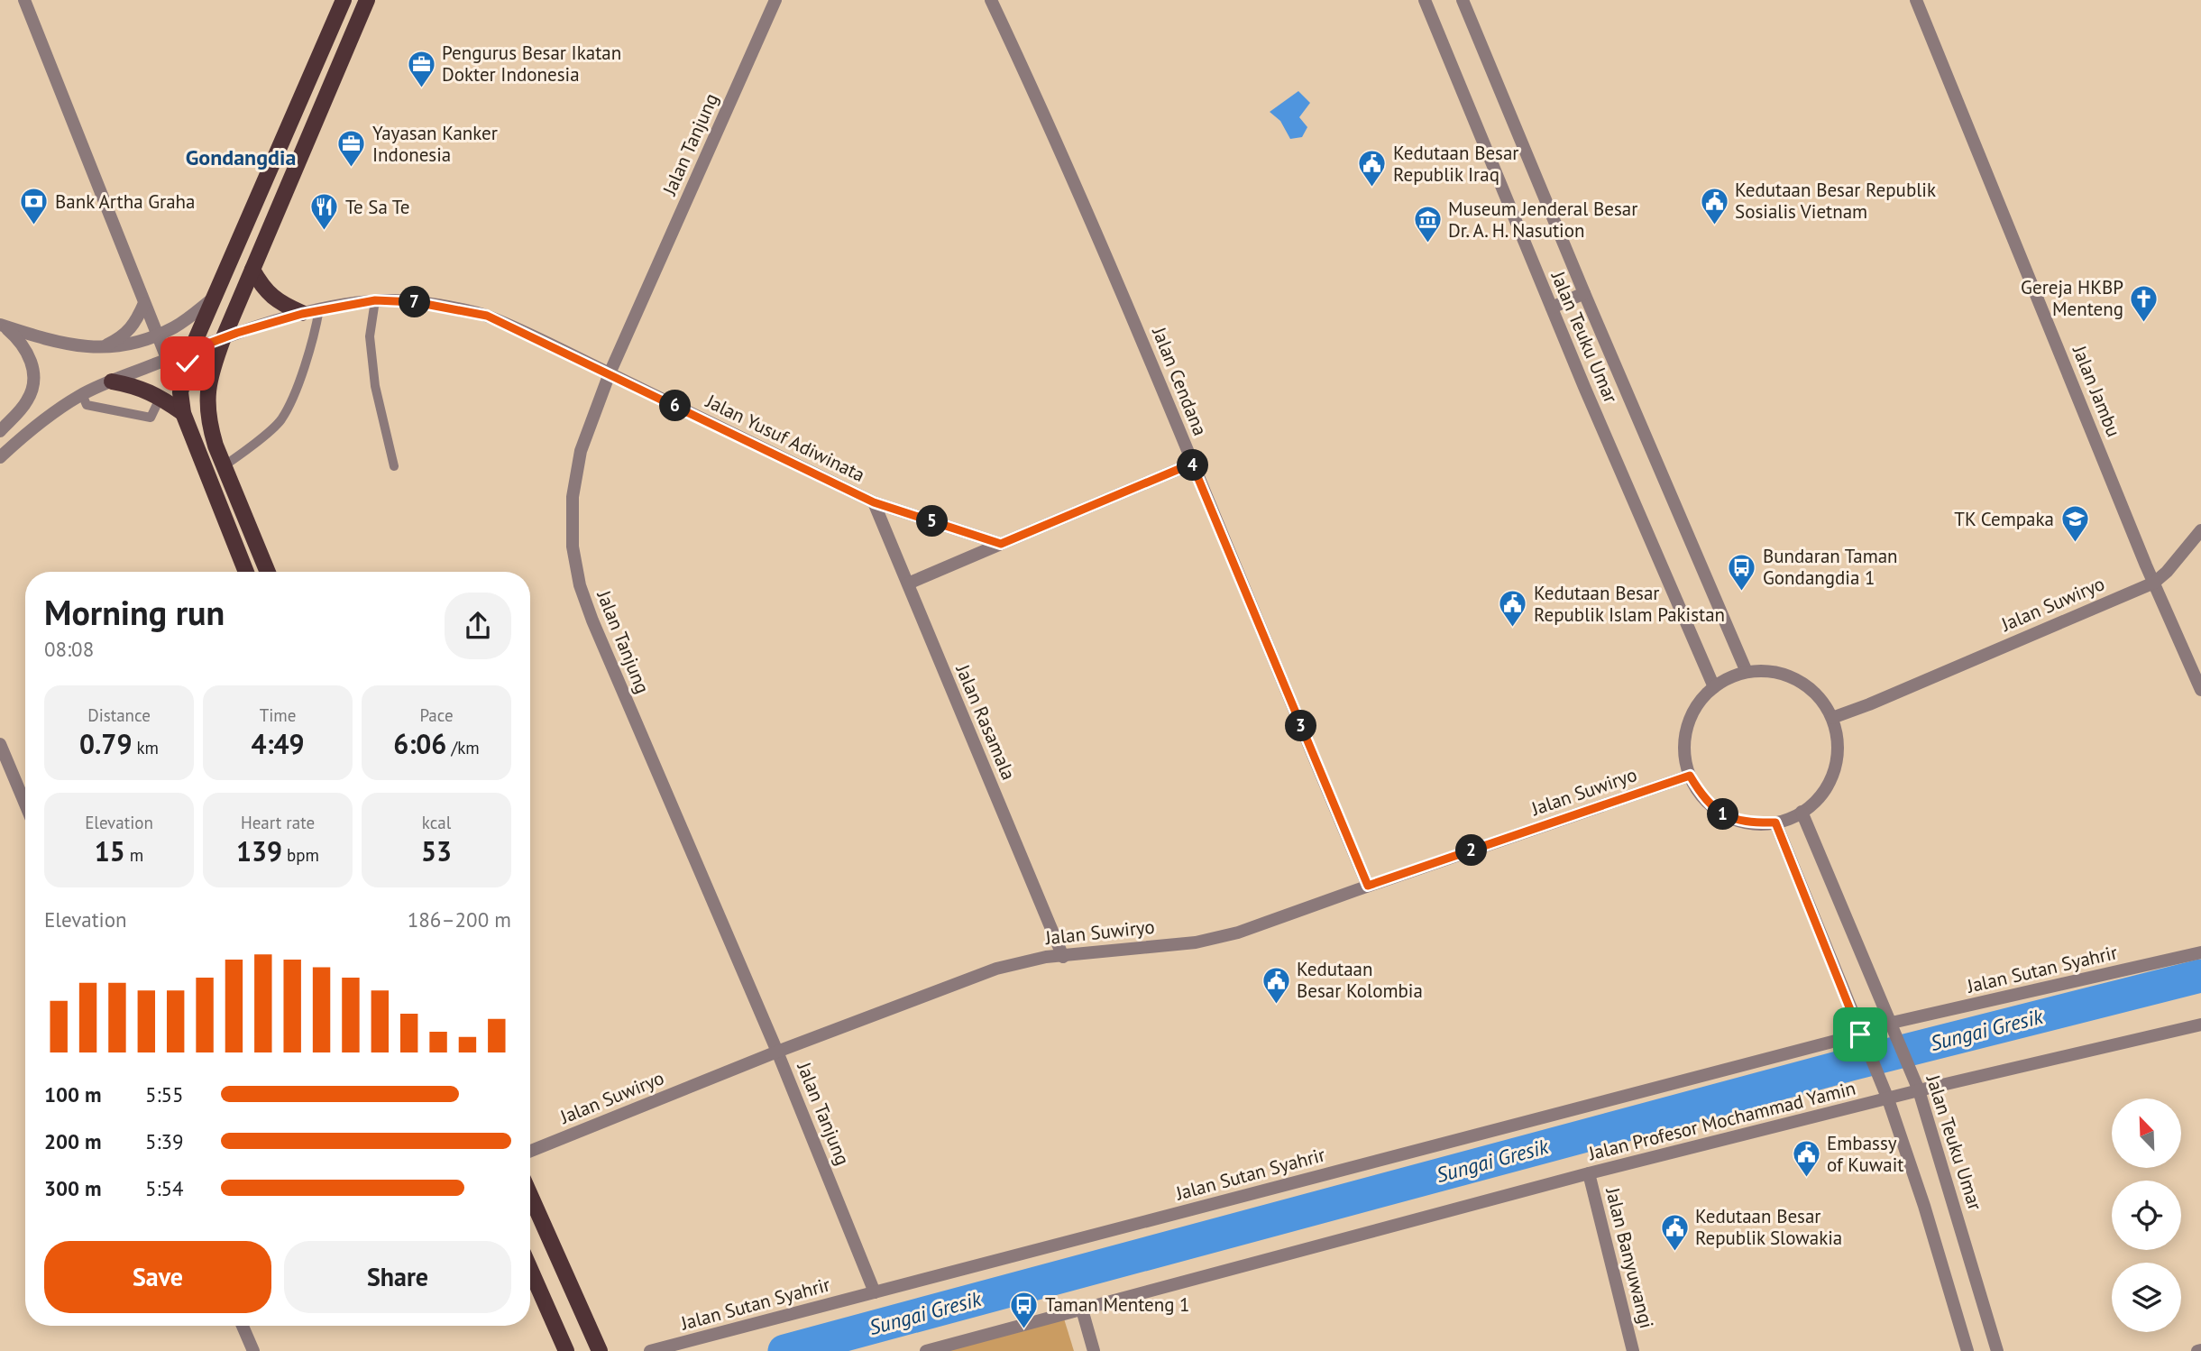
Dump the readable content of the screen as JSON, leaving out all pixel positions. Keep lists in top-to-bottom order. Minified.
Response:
{"streets":{"street":["Jalan Tanjung","Jalan Teuku Umar","Jalan Cendana","Jalan Jambu","Jalan Yusuf Adiwinata","Jalan Suwiryo","Jalan Rasamala","Jalan Sutan Syahrir","Jalan Profesor Mochammad Yamin","Jalan Banyuwangi"]},"crossings":[["Jalan Tanjung","Jalan Yusuf Adiwinata"],["Jalan Tanjung","Jalan Suwiryo"],["Jalan Tanjung","Jalan Sutan Syahrir"],["Jalan Teuku Umar","Jalan Suwiryo"],["Jalan Teuku Umar","Jalan Sutan Syahrir"],["Jalan Teuku Umar","Jalan Profesor Mochammad Yamin"],["Jalan Cendana","Jalan Suwiryo"],["Jalan Jambu","Jalan Suwiryo"],["Jalan Yusuf Adiwinata","Jalan Rasamala"],["Jalan Suwiryo","Jalan Rasamala"],["Jalan Profesor Mochammad Yamin","Jalan Banyuwangi"]],"districts":["Gondangdia"],"water":["Sungai Gresik"],"places":{"office":["Pengurus Besar Ikatan Dokter Indonesia","Yayasan Kanker Indonesia"],"public building":["Kedutaan Besar Republik Iraq","Kedutaan Besar Republik Sosialis Vietnam","Kedutaan Besar Republik Islam Pakistan","Kedutaan Besar Kolombia","Embassy of Kuwait","Kedutaan Besar Republik Slowakia"],"bank":["Bank Artha Graha"],"restaurant":["Te Sa Te"],"museum":["Museum Jenderal Besar Dr. A. H. Nasution"],"church":["Gereja HKBP Menteng"],"school or university":["TK Cempaka"],"bus stop":["Bundaran Taman Gondangdia 1","Taman Menteng 1"]},"north":"top left","page":{"pins":["7","6","4","5","3","1","2"],"heading":["Morning run","08:08"],"stats":[["Distance","0.79 km"],["Time","4:49"],["Pace","6:06 /km"],["Elevation","15 m"],["Heart rate","139 bpm"],["kcal","53"]],"chart":["Elevation","186–200 m"],"list":[{"name":"100 m","note":"5:55"},{"name":"200 m","note":"5:39"},{"name":"300 m","note":"5:54"}],"buttons":["Save","Share"]}}
